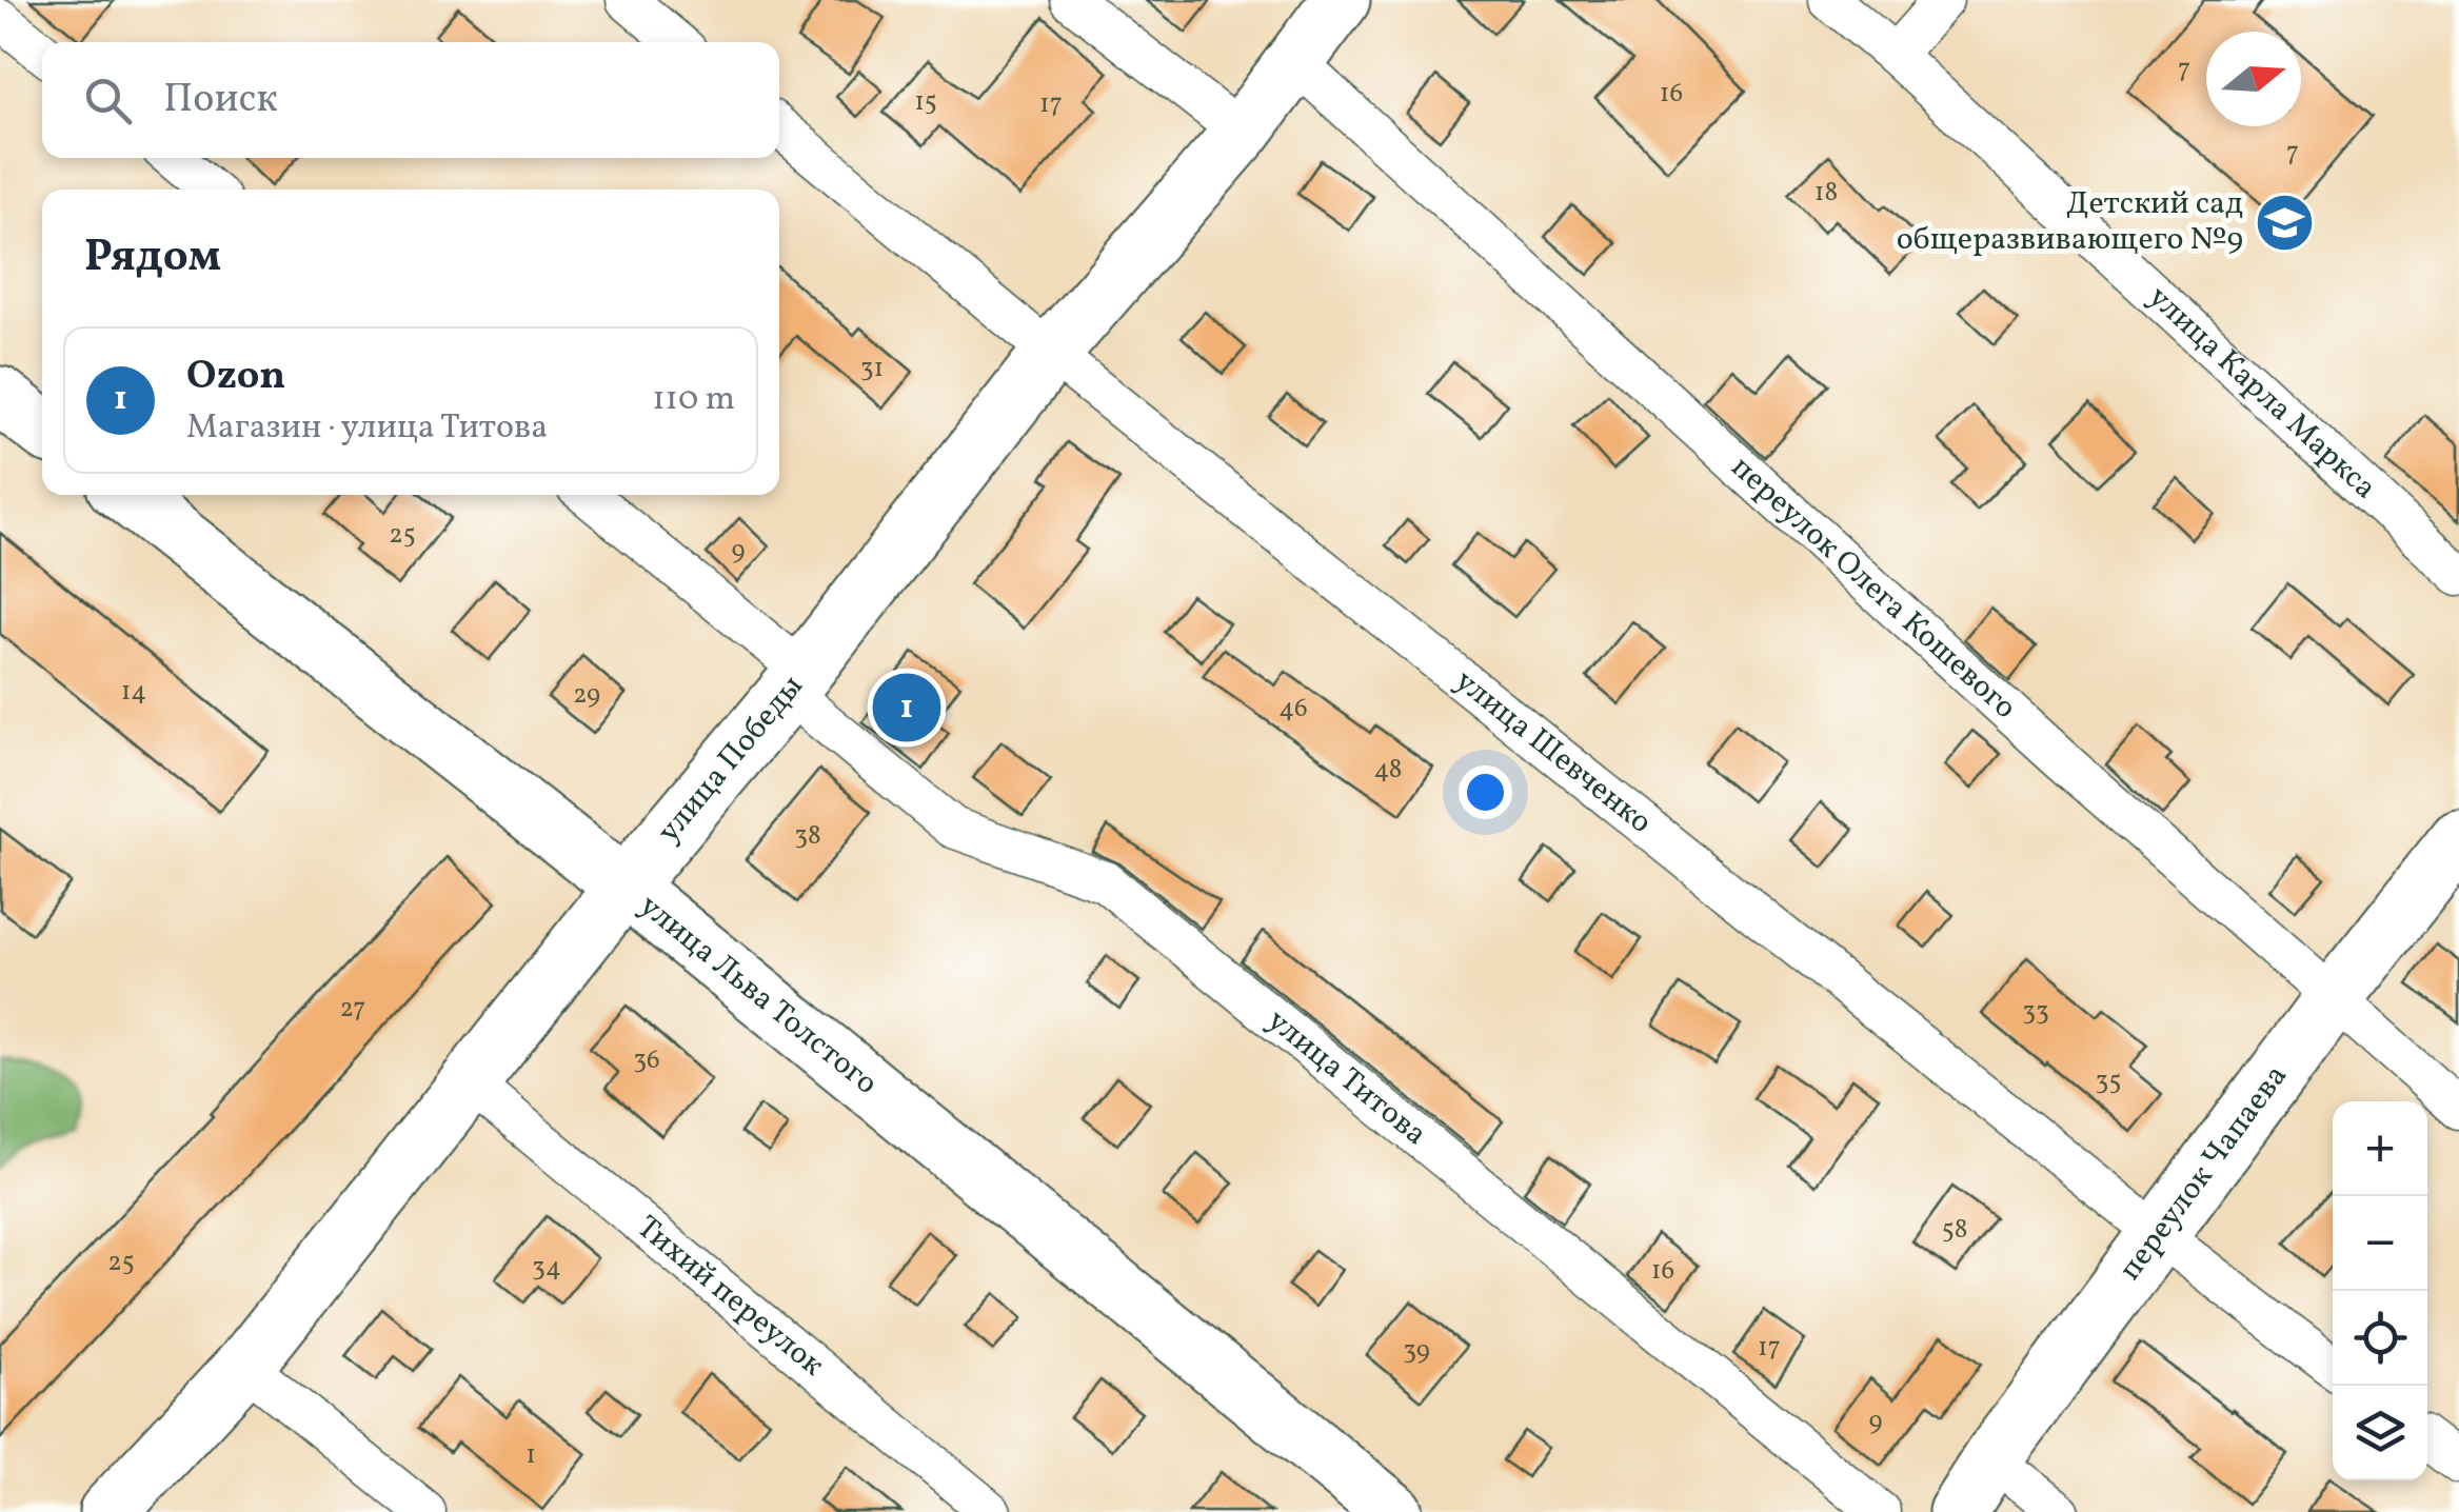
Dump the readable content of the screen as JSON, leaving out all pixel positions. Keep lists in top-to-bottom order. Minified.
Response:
{"streets":{"street":["улица Карла Маркса","переулок Олега Кошевого","улица Шевченко","улица Победы","улица Льва Толстого","улица Титова","переулок Чапаева","Тихий переулок"]},"crossings":[["переулок Олега Кошевого","улица Победы"],["переулок Олега Кошевого","переулок Чапаева"],["улица Шевченко","улица Победы"],["улица Шевченко","переулок Чапаева"],["улица Победы","улица Льва Толстого"],["улица Победы","улица Титова"],["улица Победы","Тихий переулок"]],"places":{"school or university":["Детский сад общеразвивающего №9"]},"house_numbers":["7","16","15","17","7","18","31","25","9","14","29","46","48","38","27","33","36","35","58","25","34","16","17","39","9","1"],"north":"right","page":{"search":"Поиск","heading":"Рядом","list":[{"mark":"1","name":"Ozon","note":"Магазин · улица Титова","value":"110 m"}],"pins":"1","map_buttons":["+","−"]}}
